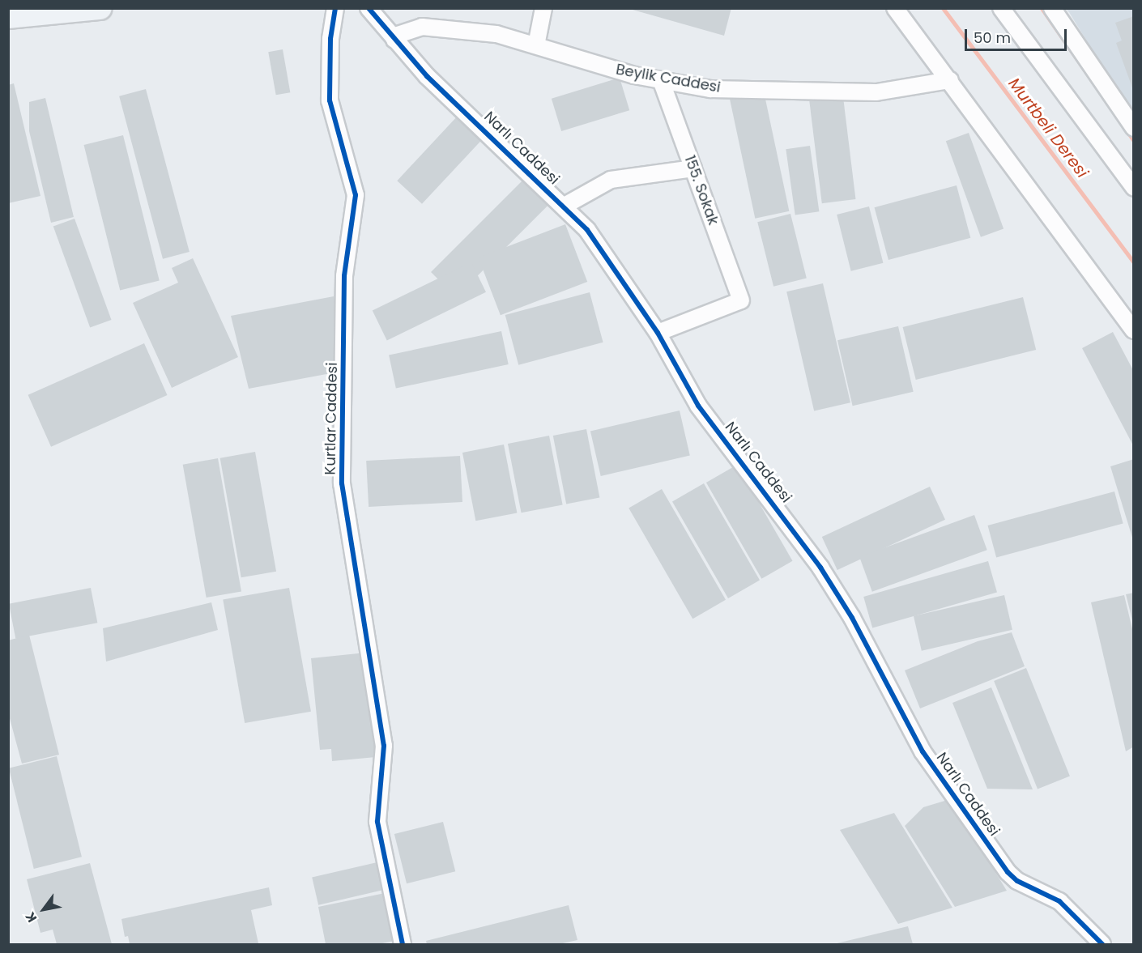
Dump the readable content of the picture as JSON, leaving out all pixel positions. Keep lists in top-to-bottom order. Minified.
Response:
{"streets":{"street":["Beylik Caddesi","Narlı Caddesi","155. Sokak","Kurtlar Caddesi"]},"crossings":[["Beylik Caddesi","Narlı Caddesi"],["Beylik Caddesi","155. Sokak"],["Narlı Caddesi","155. Sokak"]],"water":["Murtbeli Deresi"],"scale_bar":"50 m","north":"bottom left"}
